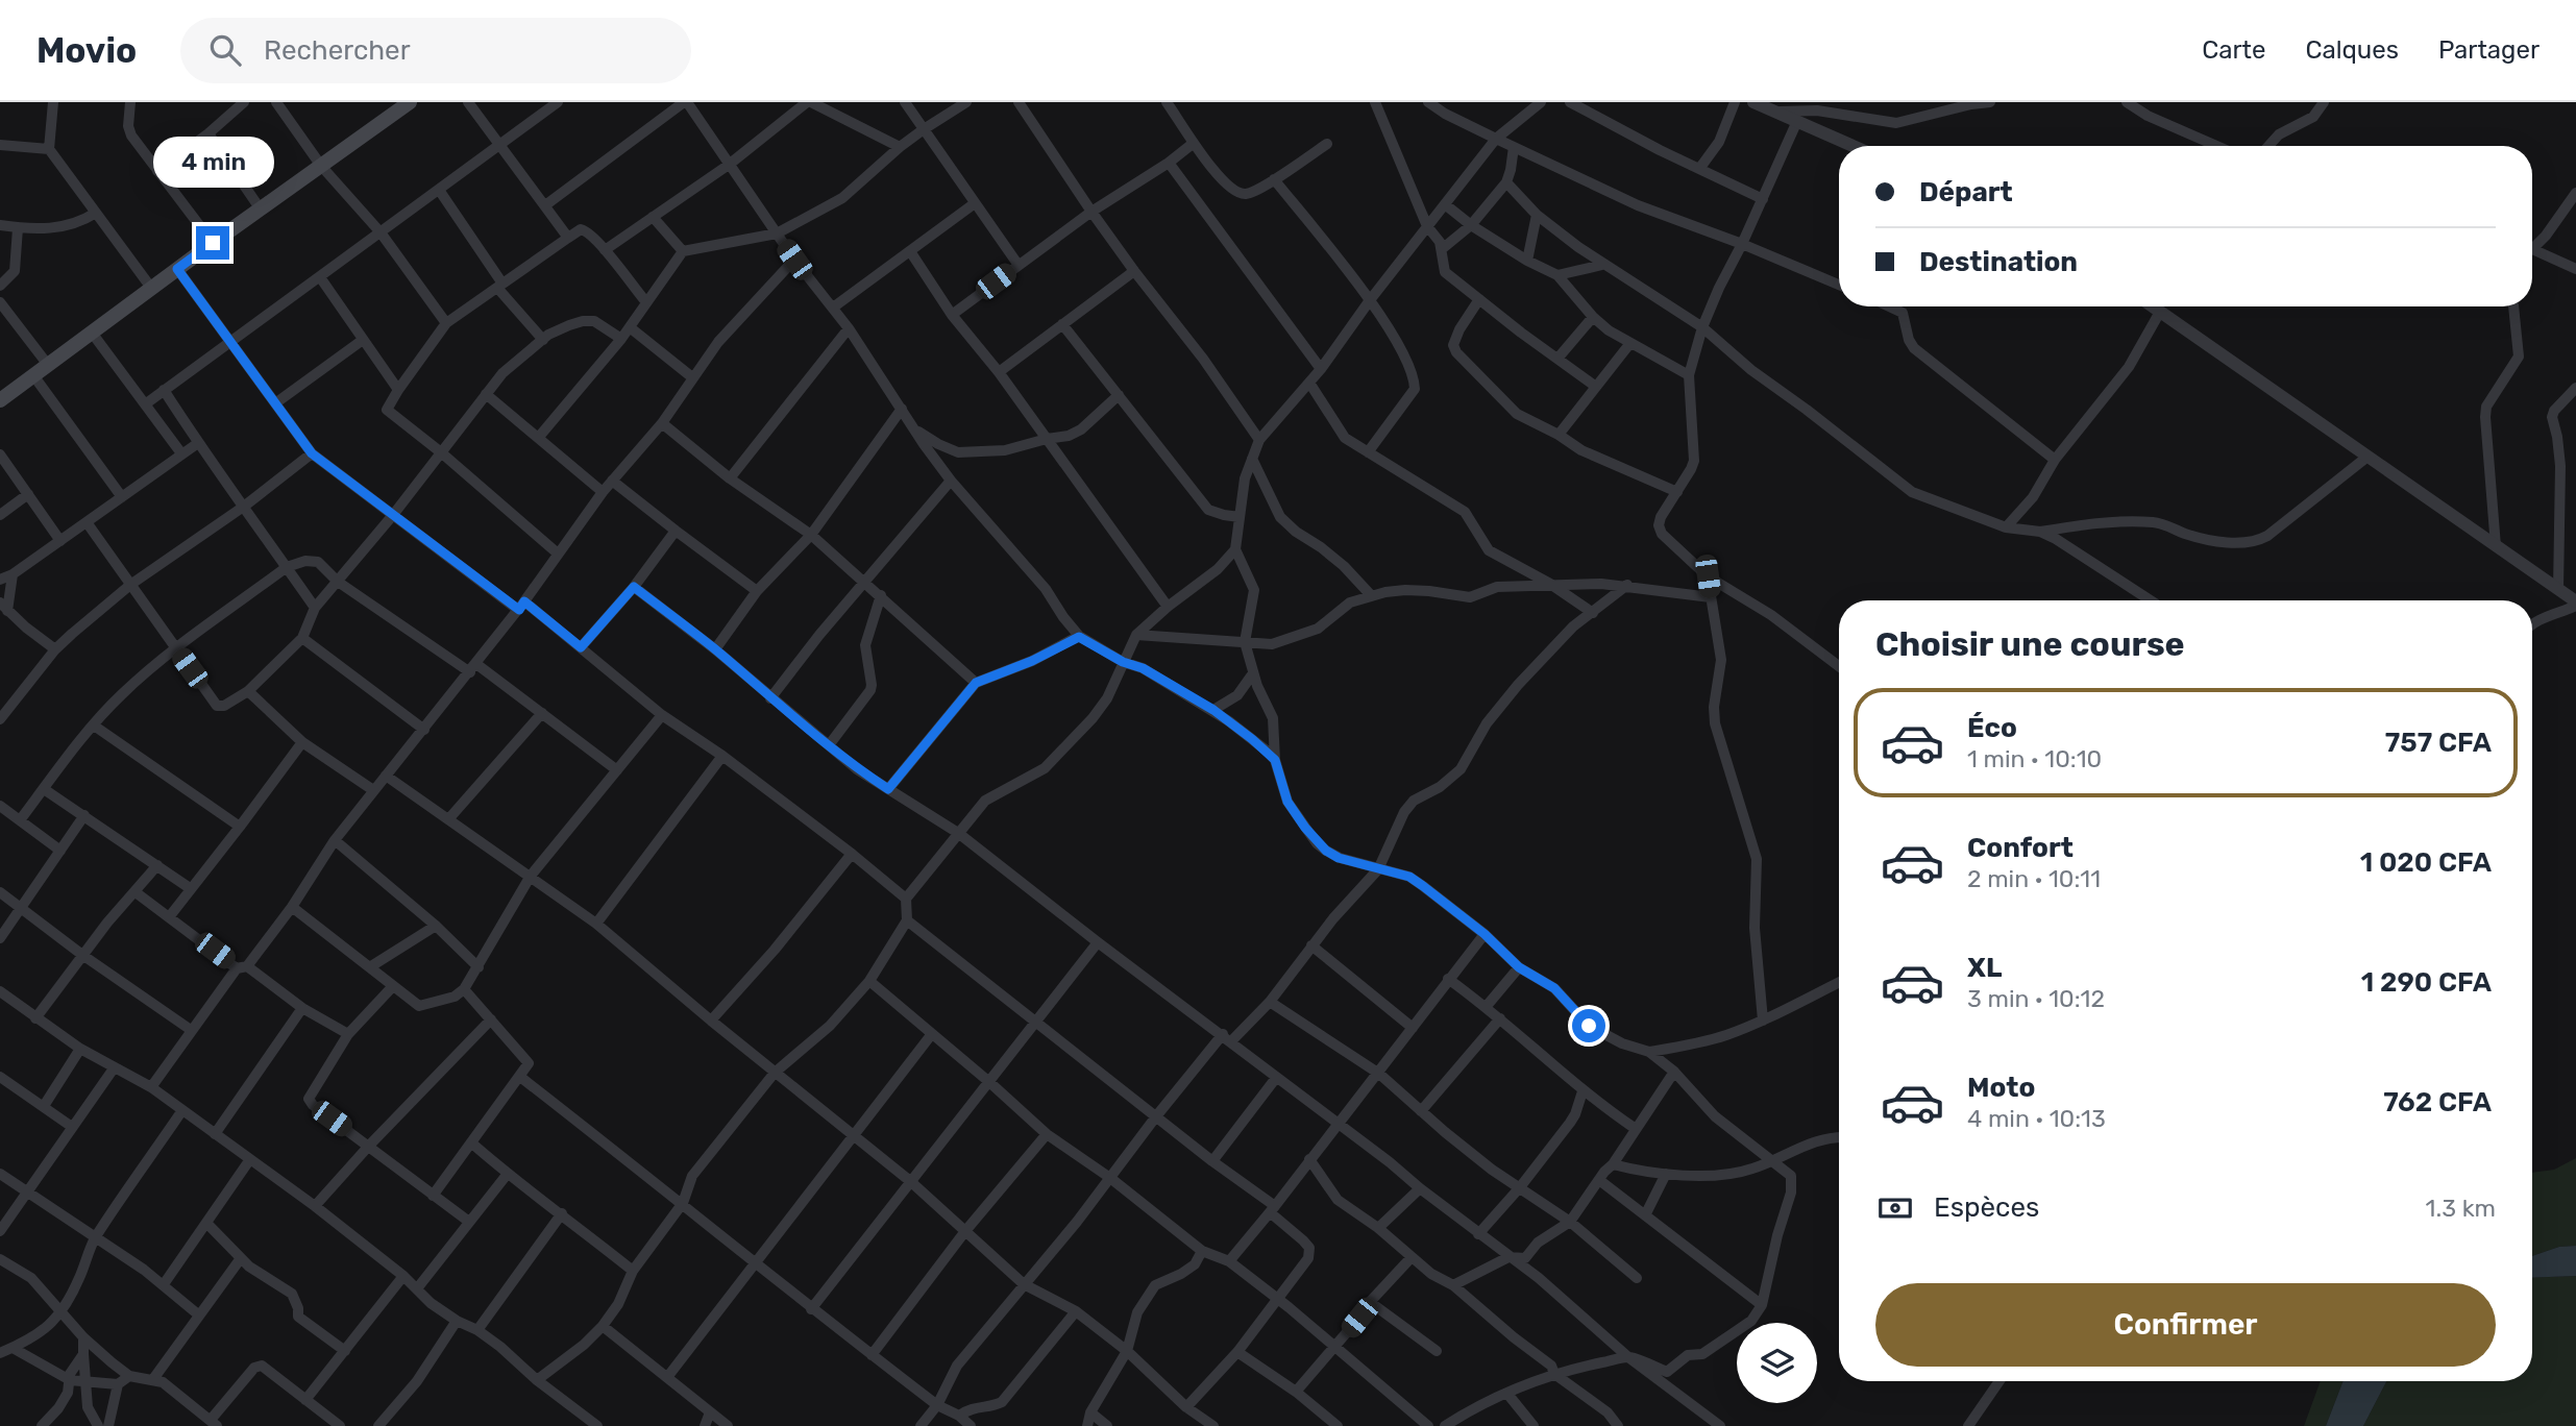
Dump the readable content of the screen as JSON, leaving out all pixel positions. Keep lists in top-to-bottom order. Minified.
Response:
{"page":{"header":"Movio","search":"Rechercher","nav":["Carte","Calques","Partager"],"bubble":"4 min","banner":["Départ","Destination"],"heading":"Choisir une course","list":[{"name":"Éco","note":"1 min · 10:10","value":"757 CFA"},{"name":"Confort","note":"2 min · 10:11","value":"1 020 CFA"},{"name":"XL","note":"3 min · 10:12","value":"1 290 CFA"},{"name":"Moto","note":"4 min · 10:13","value":"762 CFA"}],"pay":["Espèces","1.3 km"],"buttons":"Confirmer"}}
